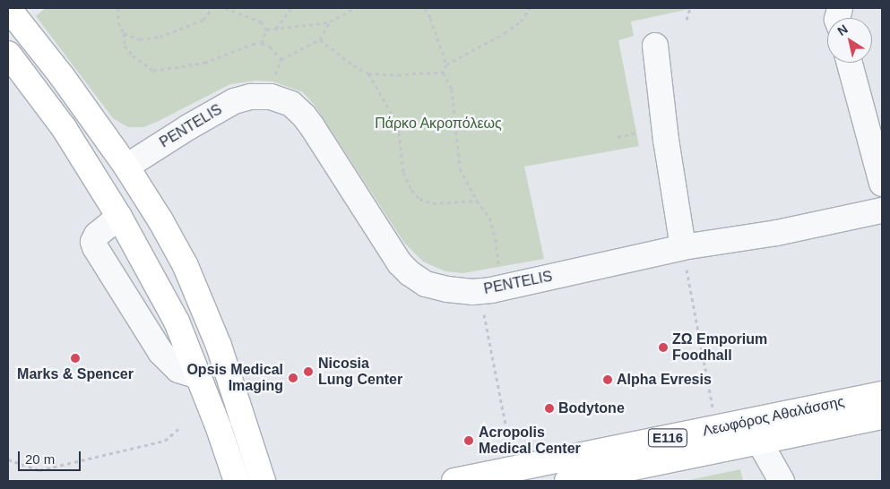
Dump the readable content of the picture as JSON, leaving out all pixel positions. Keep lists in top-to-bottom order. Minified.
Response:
{"streets":{"main road":["Λεωφόρος Αθαλάσσης","E116"],"street":["PENTELIS"]},"parks":["Πάρκο Ακροπόλεως"],"places":["ΖΩ Emporium Foodhall","Marks & Spencer","Nicosia Lung Center","Opsis Medical Imaging","Alpha Evresis","Bodytone","Acropolis Medical Center"],"scale_bar":"20 m","north":"top left"}
